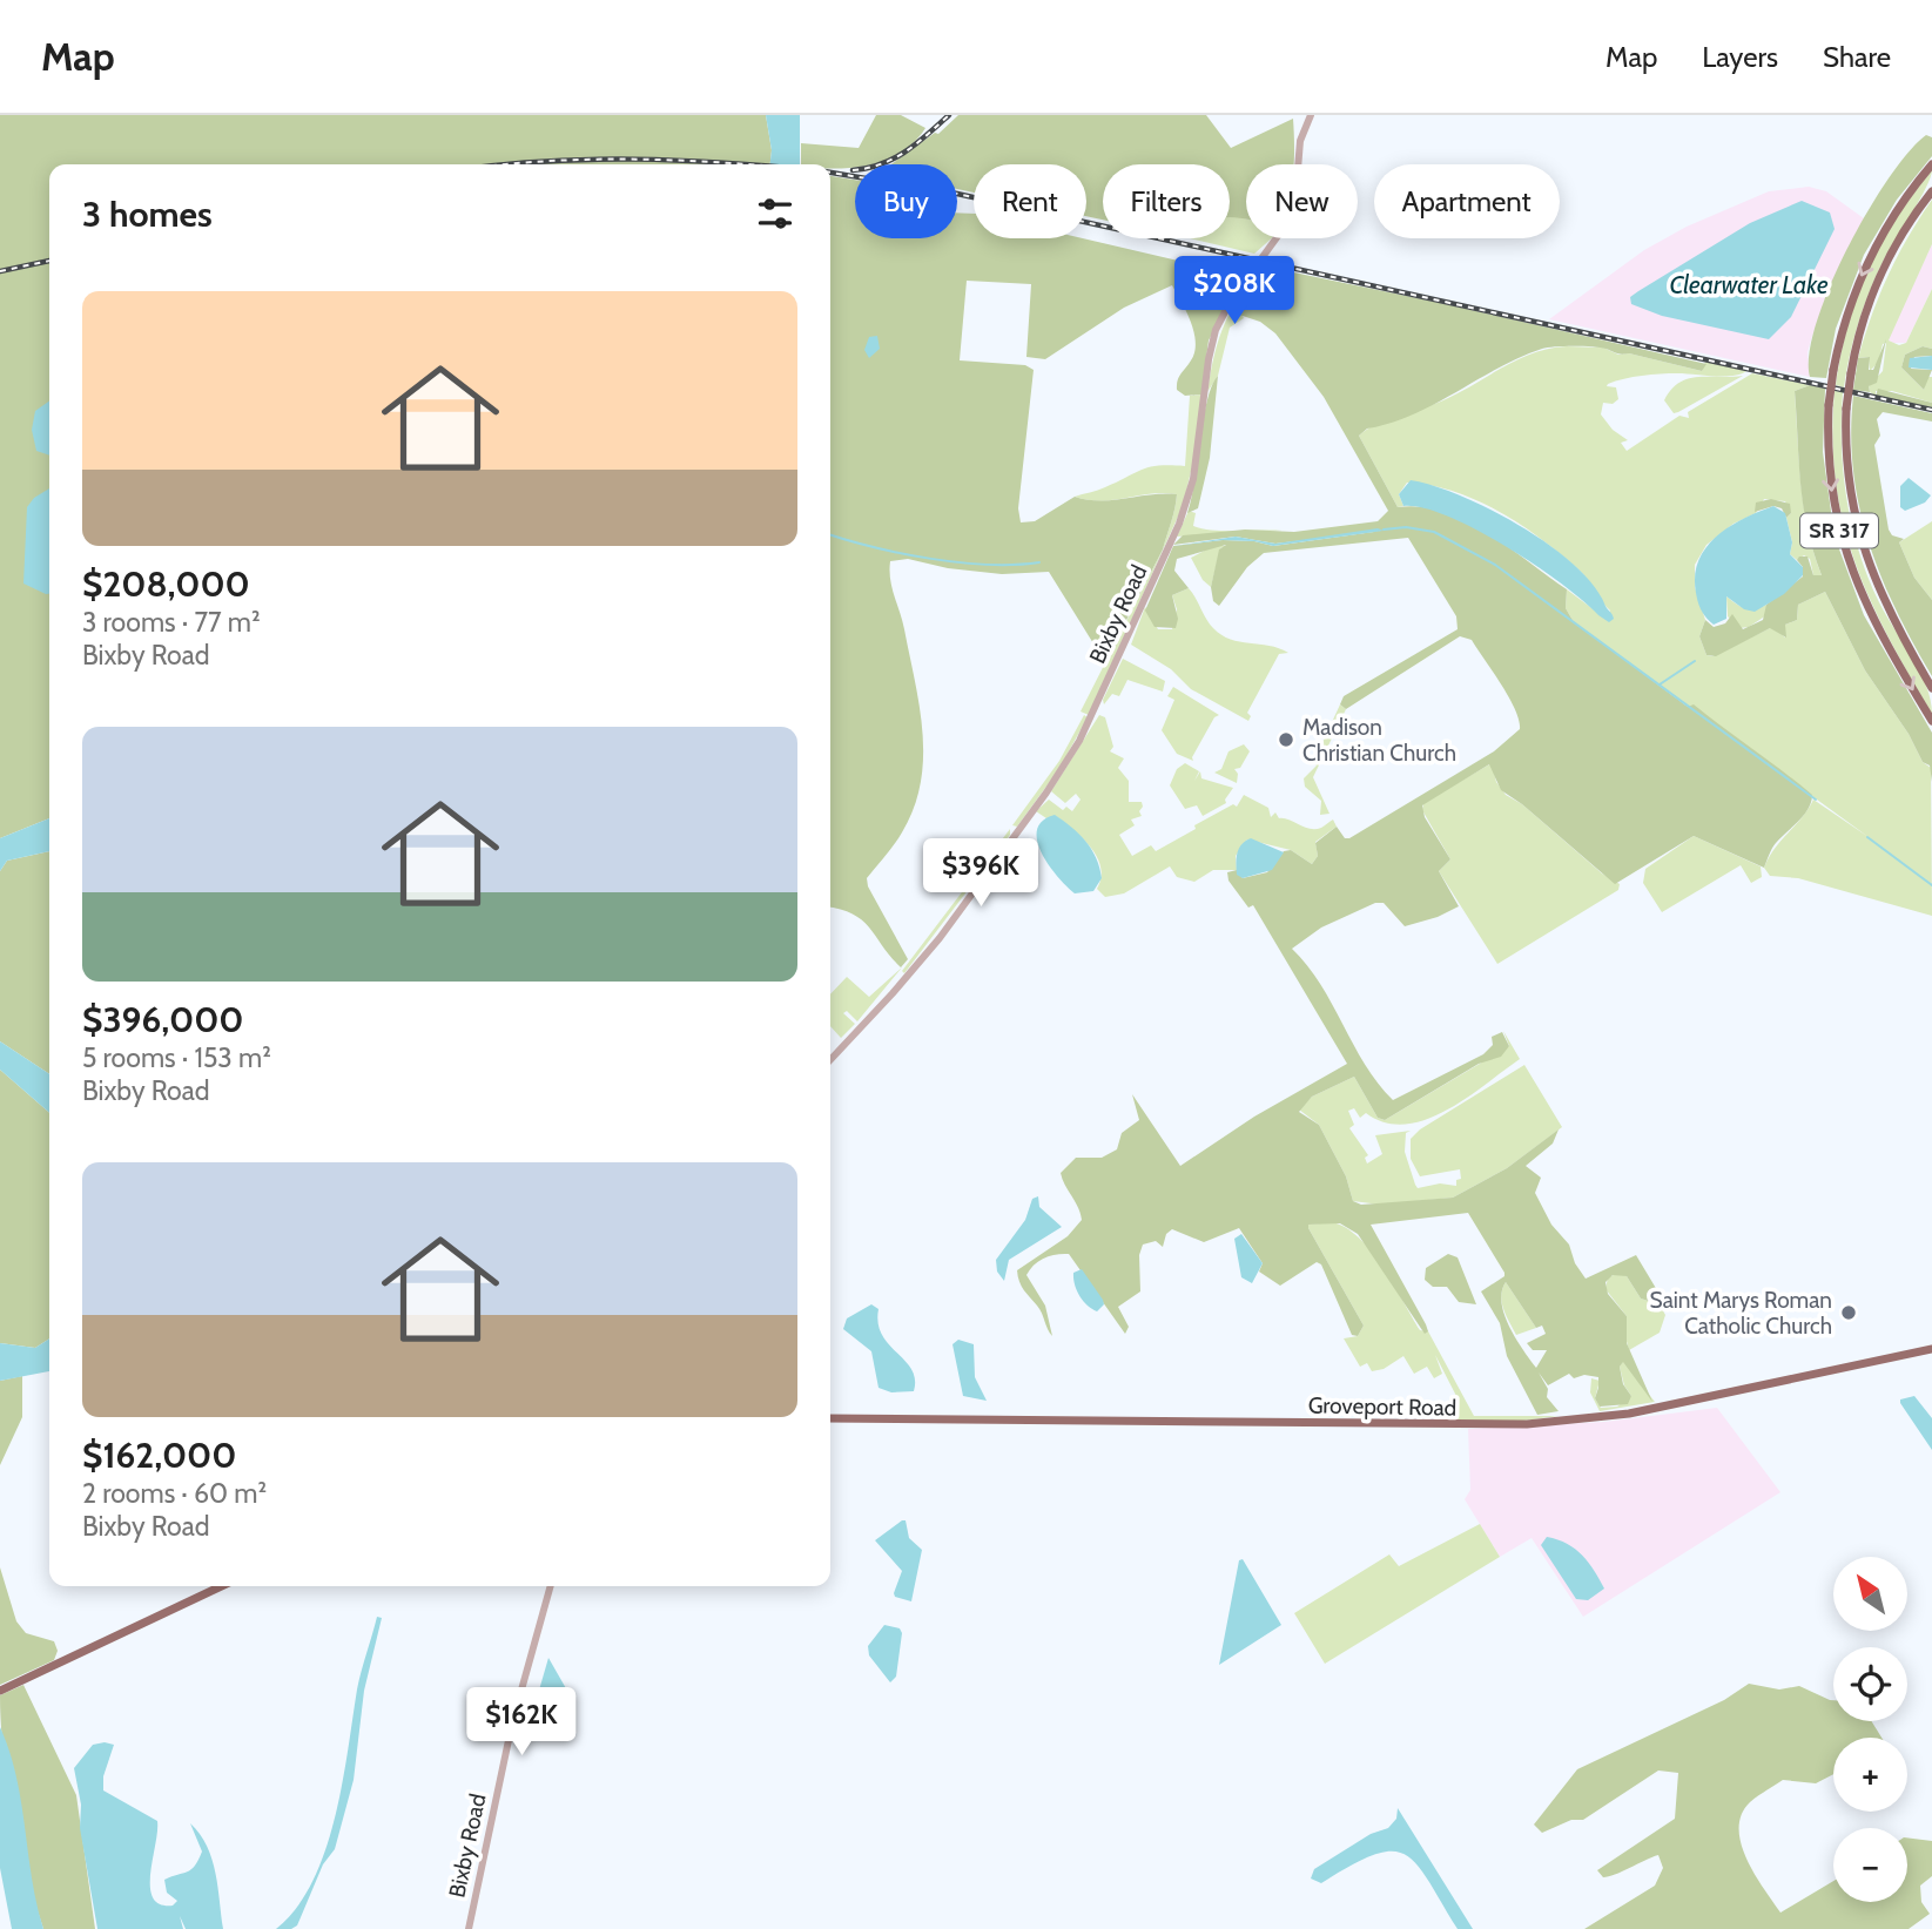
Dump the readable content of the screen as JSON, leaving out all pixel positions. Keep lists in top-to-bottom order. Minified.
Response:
{"streets":{"main road":["SR 317","Groveport Road"],"street":["Bixby Road"]},"water":["Clearwater Lake"],"places":["Madison Christian Church","Saint Marys Roman Catholic Church"],"north":"top left","page":{"header":"Map","nav":["Map","Layers","Share"],"chip":["Buy","Rent","Filters","New","Apartment"],"heading":"3 homes","price":["$208K","$396K","$162K"],"list":[{"name":"$208,000","note":"3 rooms · 77 m² · Bixby Road"},{"name":"$396,000","note":"5 rooms · 153 m² · Bixby Road"},{"name":"$162,000","note":"2 rooms · 60 m² · Bixby Road"}],"map_buttons":["+","−"]}}
